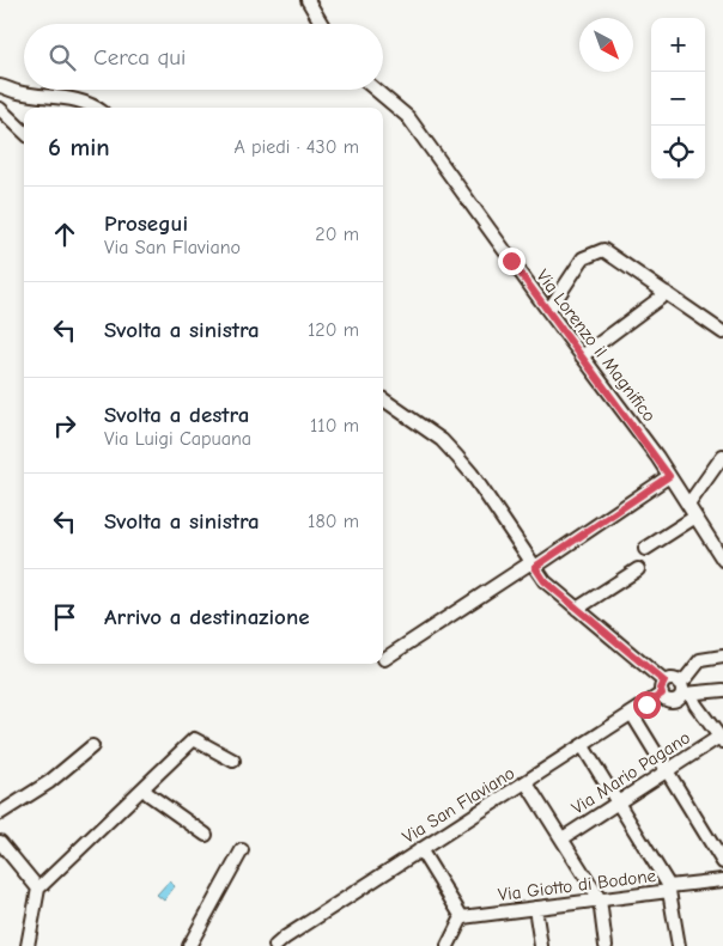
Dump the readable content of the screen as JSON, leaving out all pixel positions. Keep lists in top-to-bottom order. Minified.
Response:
{"streets":{"street":["Via Lorenzo il Magnifico","Via Mario Pagano","Via San Flaviano","Via Giotto di Bodone"]},"north":"bottom right","page":{"map_buttons":["+","−"],"search":"Cerca qui","heading":["6 min","A piedi · 430 m"],"list":[["Prosegui","Via San Flaviano","20 m"],["Svolta a sinistra","120 m"],["Svolta a destra","Via Luigi Capuana","110 m"],["Svolta a sinistra","180 m"],"Arrivo a destinazione"]}}
